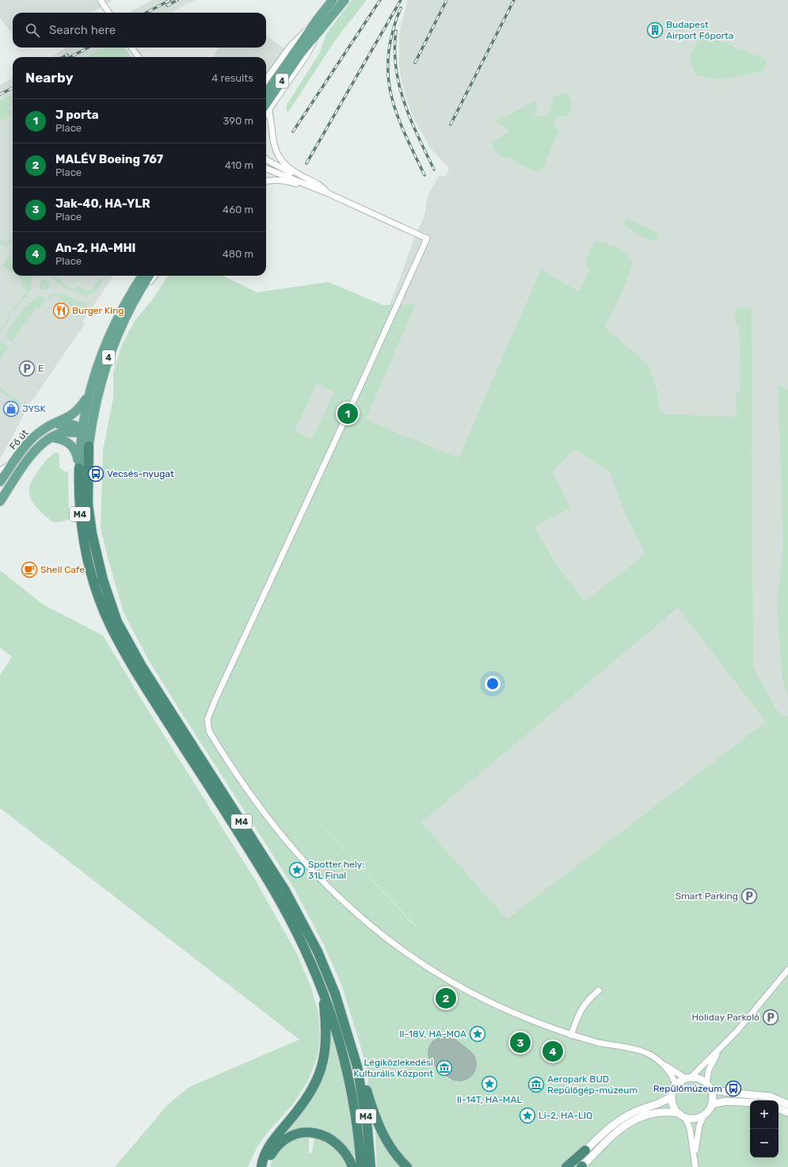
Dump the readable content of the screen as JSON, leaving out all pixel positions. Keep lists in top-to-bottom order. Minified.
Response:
{"streets":{"highway":["M4"],"main road":["4","Fő út"]},"crossings":[["4","Fő út"]],"places":{"building":["Budapest Airport Főporta"],"restaurant":["Burger King"],"parking":["E","Smart Parking","Holiday Parkoló"],"shop":["JYSK"],"bus stop":["Vecsés-nyugat","Repülőmúzeum"],"cafe":["Shell Cafe"],"place":["Spotter hely: 31L Final","Il-18V, HA-MOA","Il-14T, HA-MAL","Li-2, HA-LIQ"],"museum":["Légiközlekedési Kulturális Központ","Aeropark BUD Repülőgép-múzeum"]},"page":{"search":"Search here","heading":["Nearby","4 results"],"list":[{"mark":"1","name":"J porta","note":"Place","value":"390 m"},{"mark":"2","name":"MALÉV Boeing 767","note":"Place","value":"410 m"},{"mark":"3","name":"Jak-40, HA-YLR","note":"Place","value":"460 m"},{"mark":"4","name":"An-2, HA-MHI","note":"Place","value":"480 m"}],"pins":["1","2","3","4"],"map_buttons":["+","−"]}}
